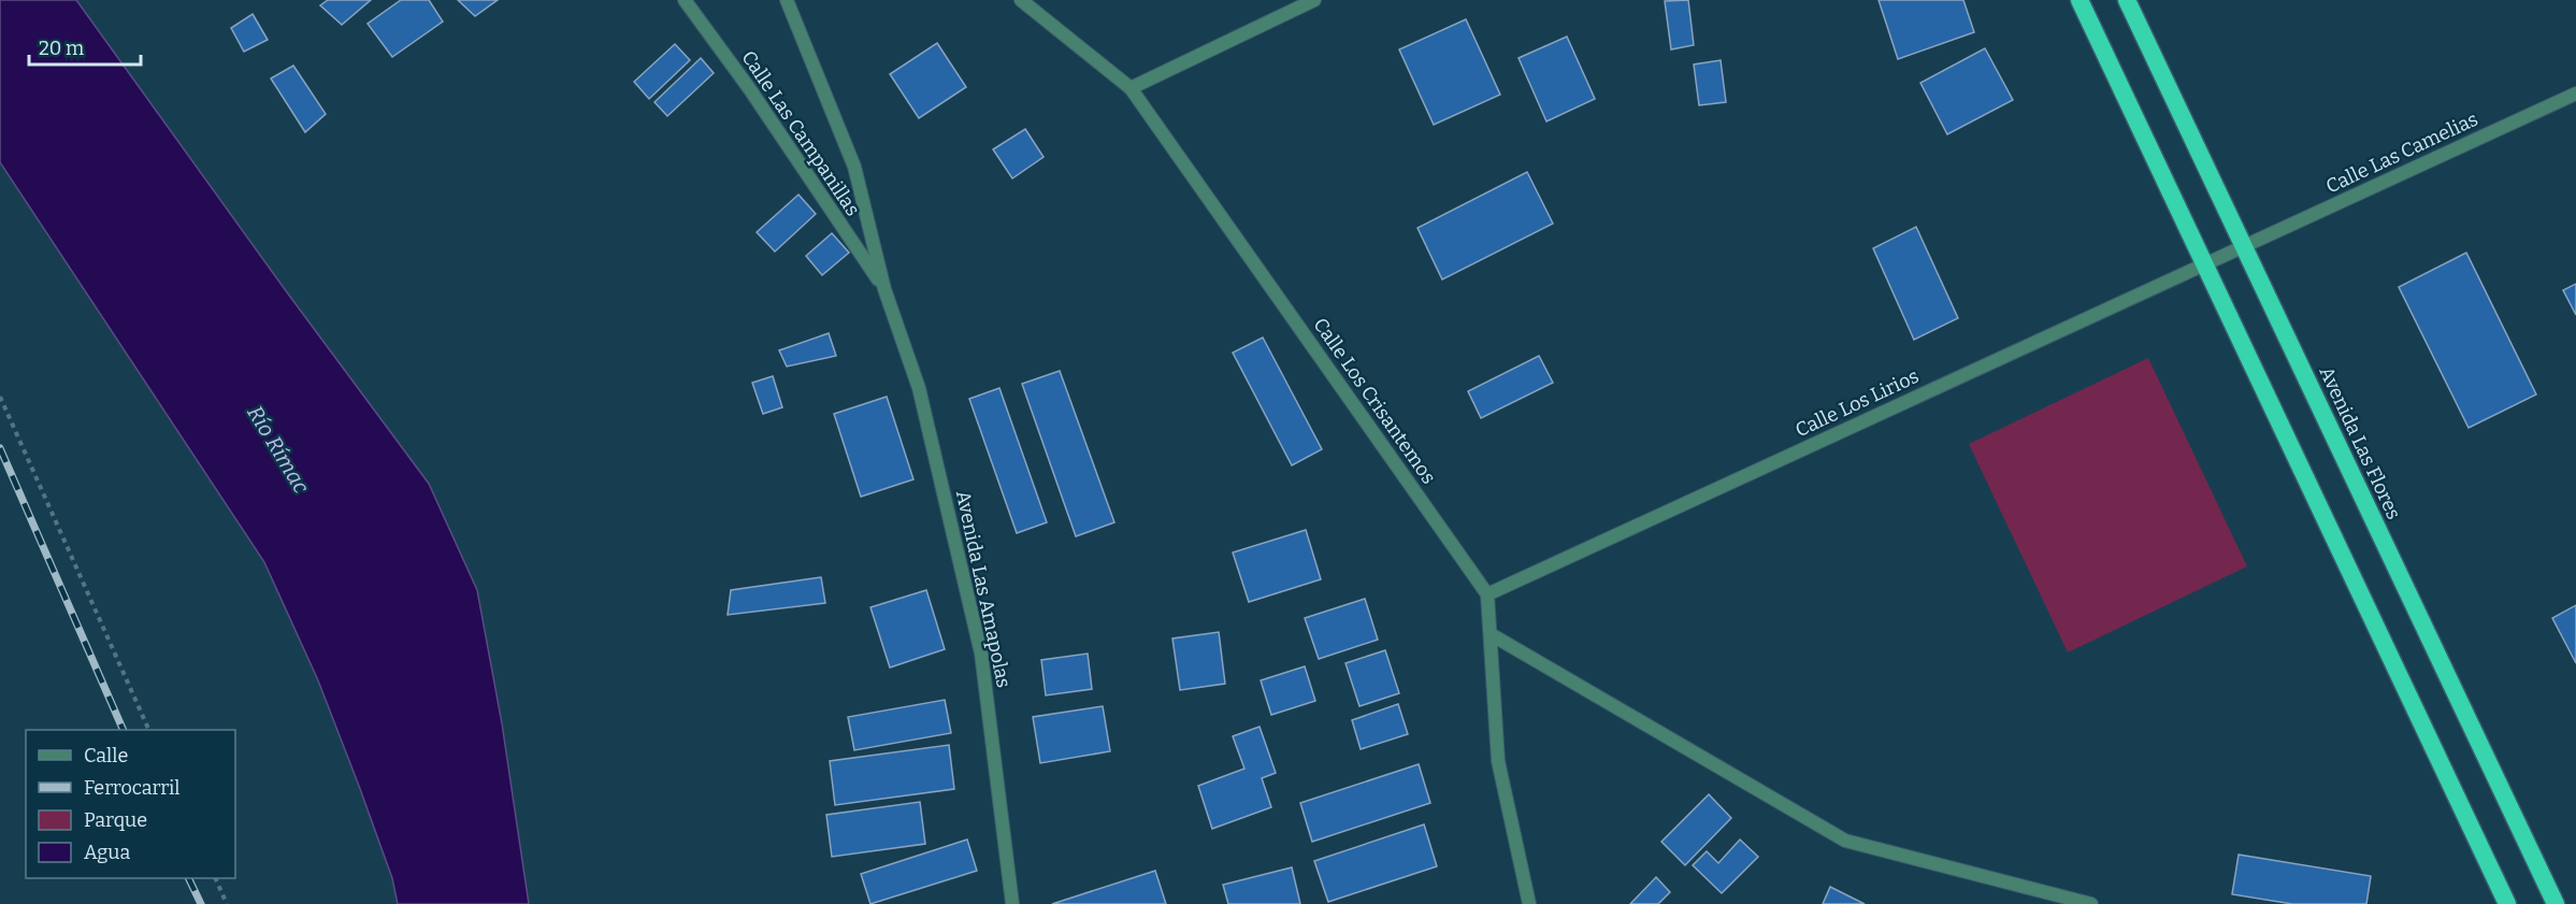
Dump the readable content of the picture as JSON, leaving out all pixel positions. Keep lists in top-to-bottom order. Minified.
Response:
{"streets":{"highway":["Avenida Las Flores"],"street":["Calle Las Campanillas","Calle Las Camelias","Calle Los Crisantemos","Calle Los Lirios","Avenida Las Amapolas"]},"crossings":[["Calle Las Campanillas","Avenida Las Amapolas"],["Calle Las Camelias","Calle Los Lirios"],["Calle Las Camelias","Avenida Las Flores"],["Calle Los Crisantemos","Calle Los Lirios"],["Calle Los Lirios","Avenida Las Flores"]],"water":["Río Rímac"],"legend":["Calle","Ferrocarril","Parque","Agua"],"scale_bar":"20 m"}
